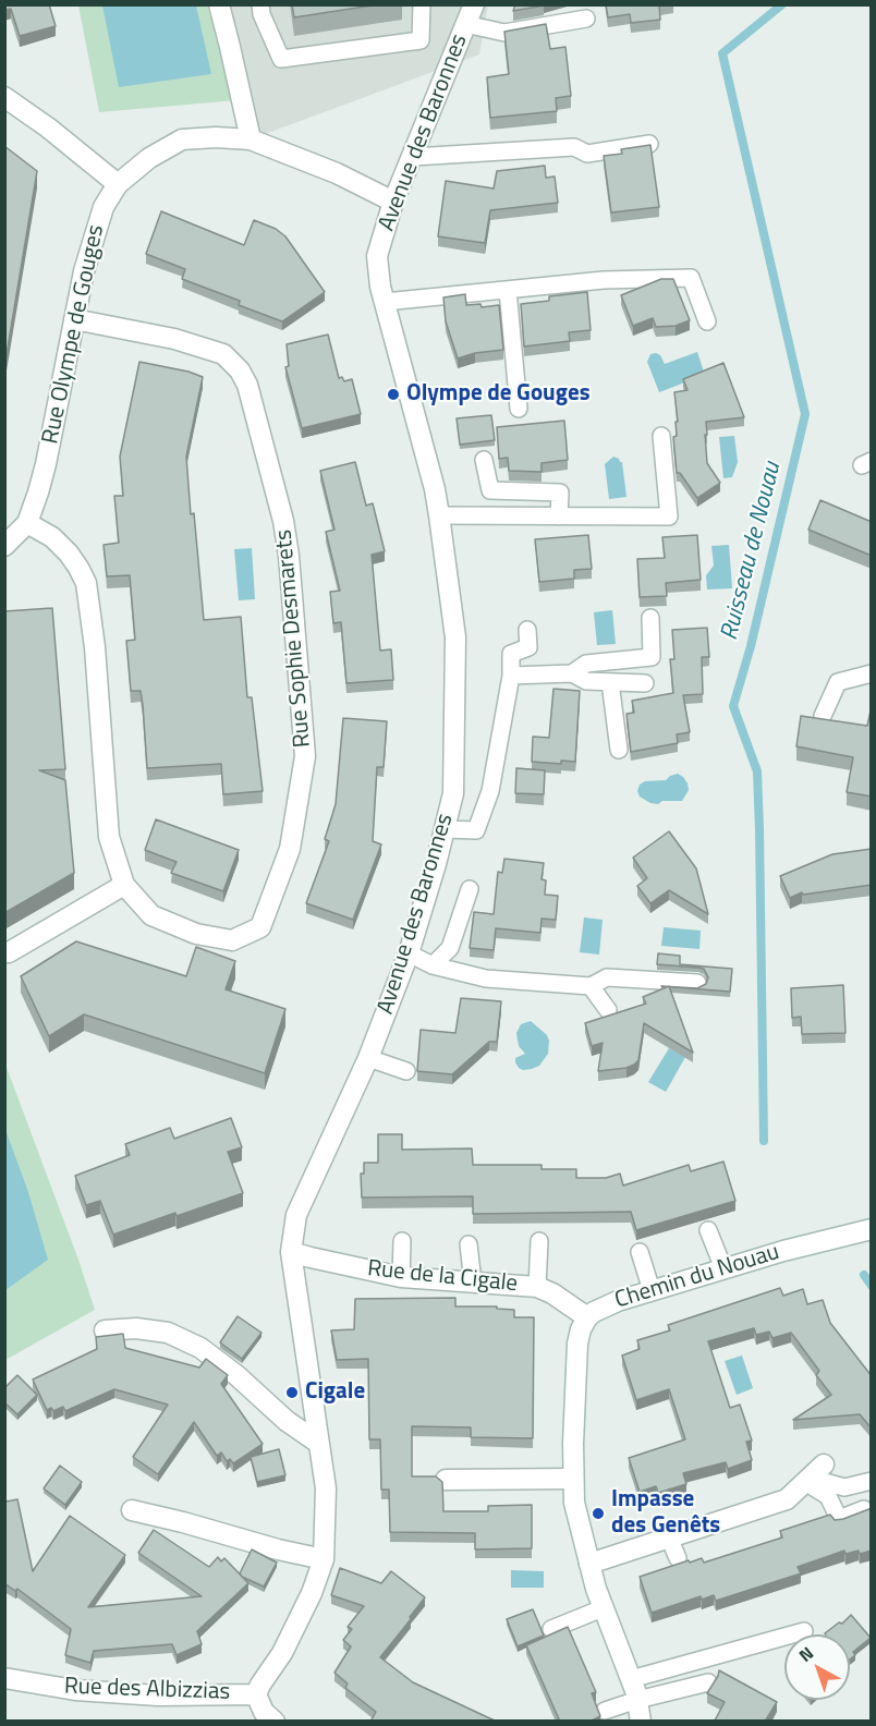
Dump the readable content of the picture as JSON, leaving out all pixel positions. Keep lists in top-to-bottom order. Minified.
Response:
{"streets":{"street":["Avenue des Baronnes","Rue Olympe de Gouges","Rue Sophie Desmarets","Rue de la Cigale","Chemin du Nouau","Rue des Albizzias"]},"crossings":[["Avenue des Baronnes","Rue Olympe de Gouges"],["Avenue des Baronnes","Rue de la Cigale"],["Avenue des Baronnes","Rue des Albizzias"],["Rue Olympe de Gouges","Rue Sophie Desmarets"],["Rue de la Cigale","Chemin du Nouau"]],"water":["Ruisseau de Nouau"],"places":["Olympe de Gouges","Cigale","Impasse des Genêts"],"north":"top left"}
